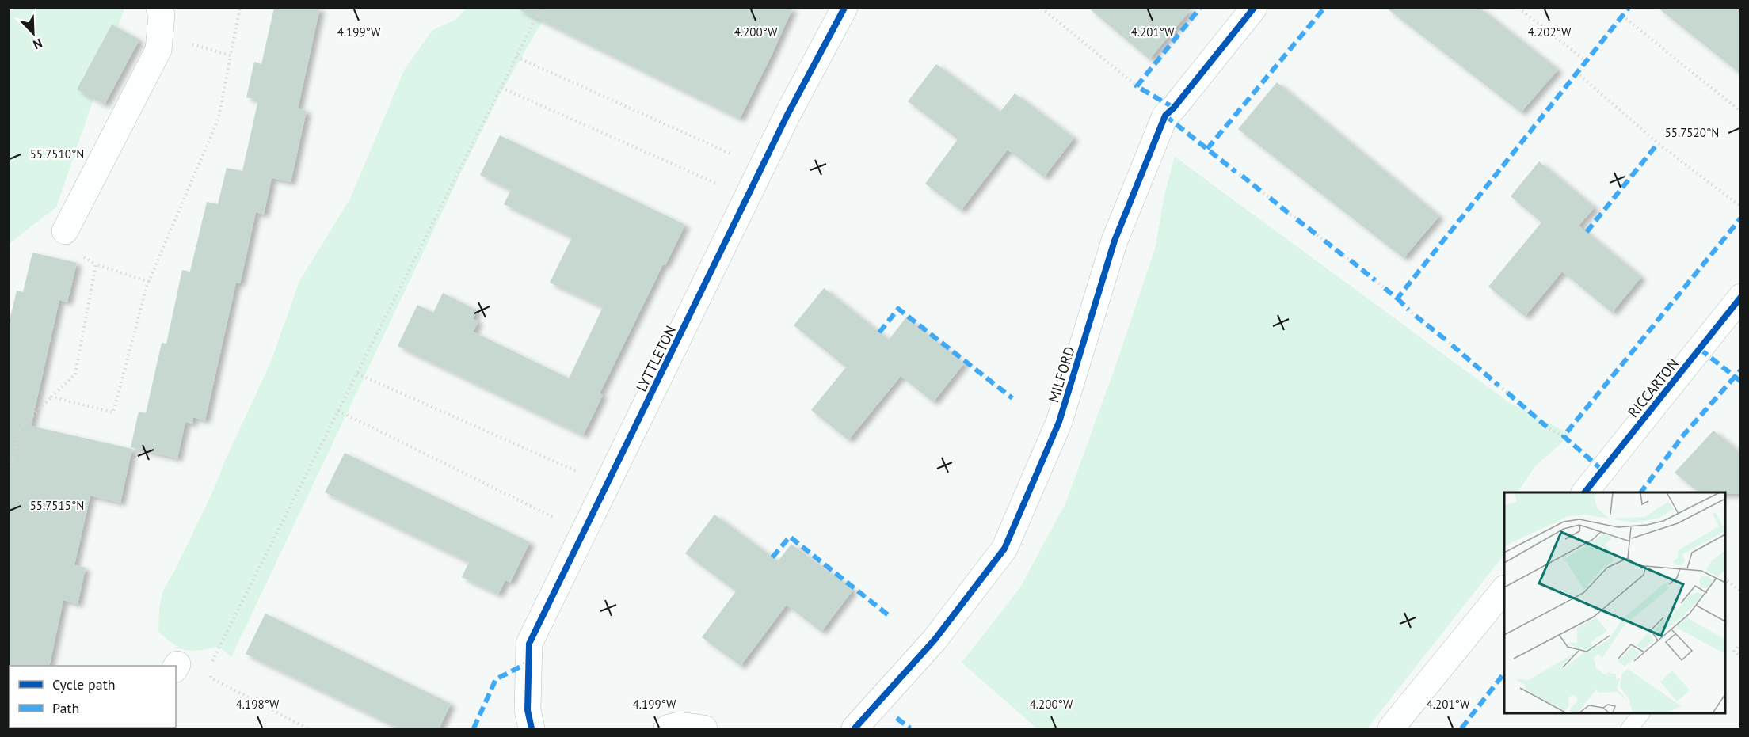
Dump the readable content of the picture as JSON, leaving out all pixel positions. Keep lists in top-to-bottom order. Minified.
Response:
{"streets":{"street":["LYTTLETON","MILFORD","RICCARTON"]},"legend":["Cycle path","Path"],"north":"bottom right","coordinates":["4.199°W","4.200°W","4.201°W","4.202°W","55.7520°N","55.7510°N","55.7515°N","4.198°W"]}
